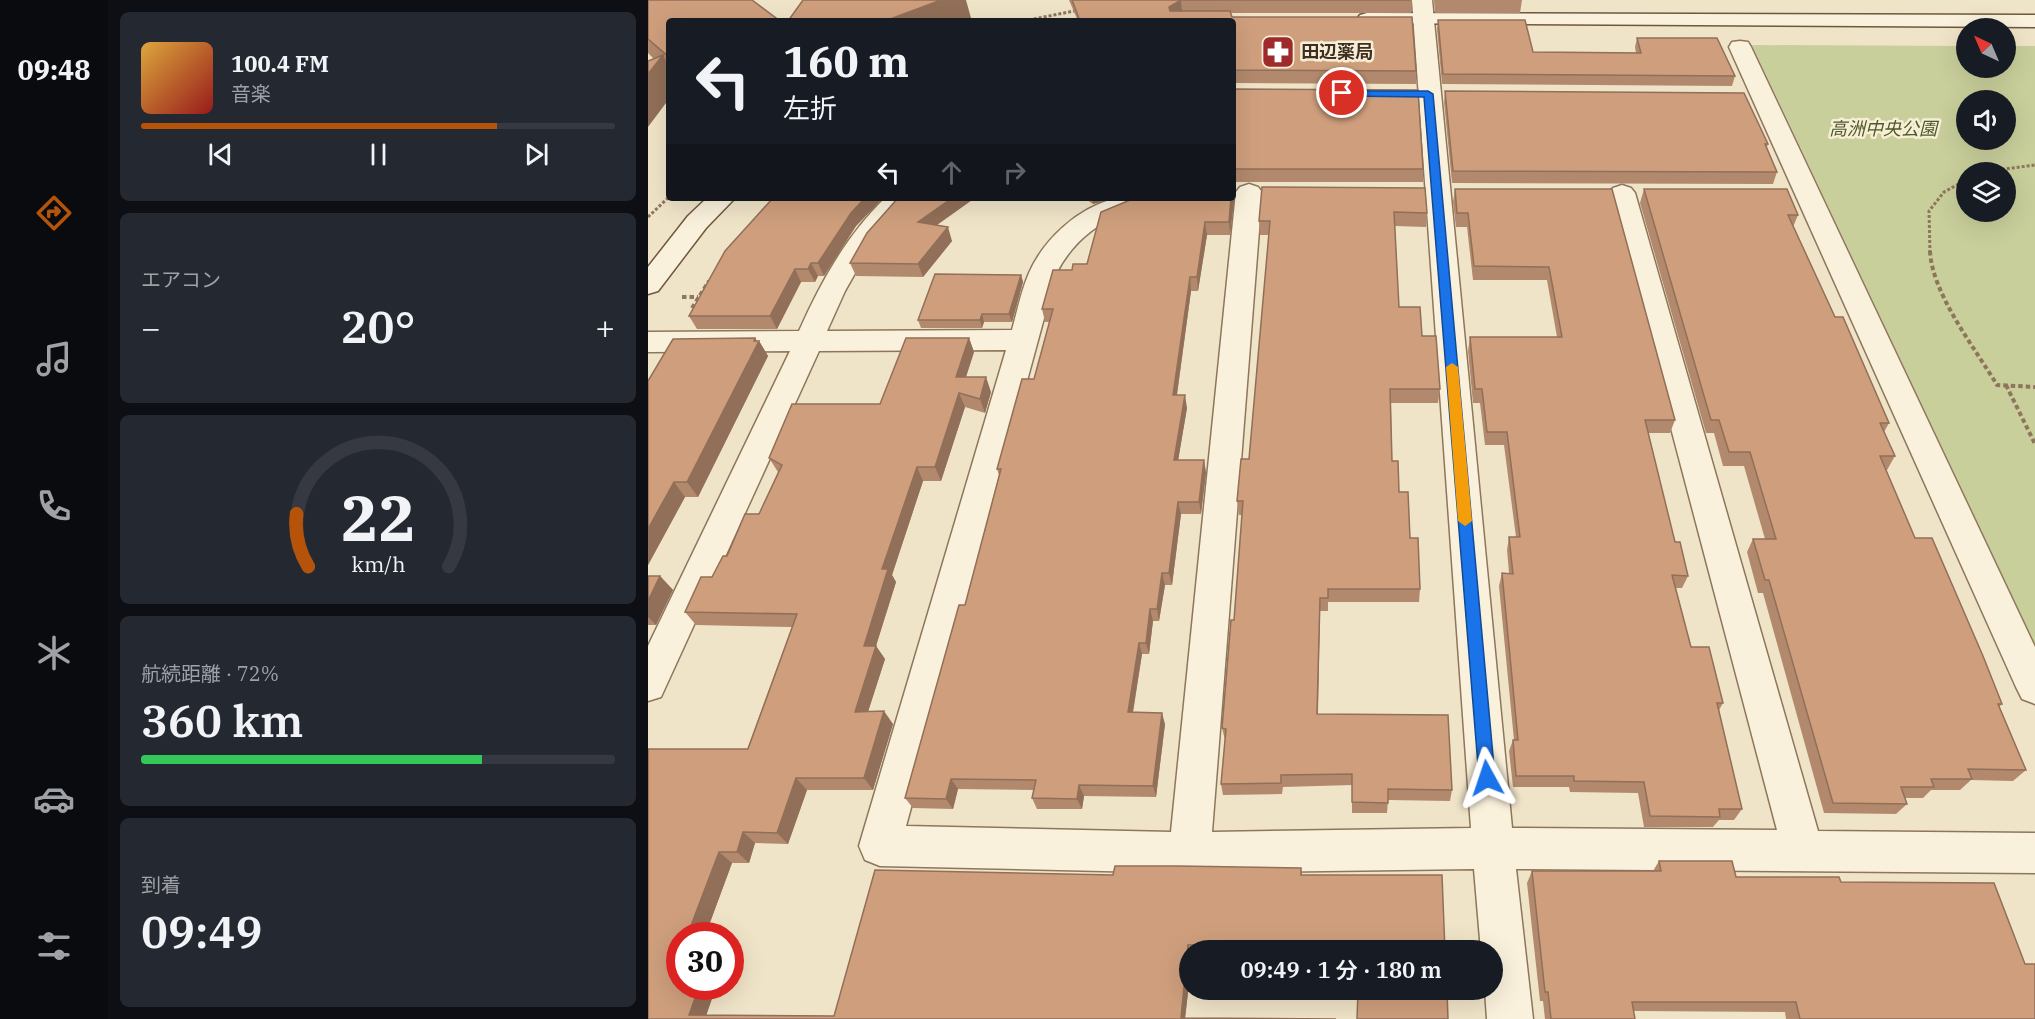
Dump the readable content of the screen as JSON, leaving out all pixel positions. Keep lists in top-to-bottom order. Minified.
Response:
{"parks":["高洲中央公園"],"places":{"pharmacy":["田辺薬局"]},"north":"top left","page":{"tabs":"09:48","turn":["160 m","左折"],"song":["100.4 FM","音楽"],"tile":["エアコン",["航続距離 · 72%","360 km"],["到着","09:49"]],"heat":["−","20°","+"],"limit":"30","trip":"09:49 · 1 分 · 180 m","gauge":["22","km/h"]}}
